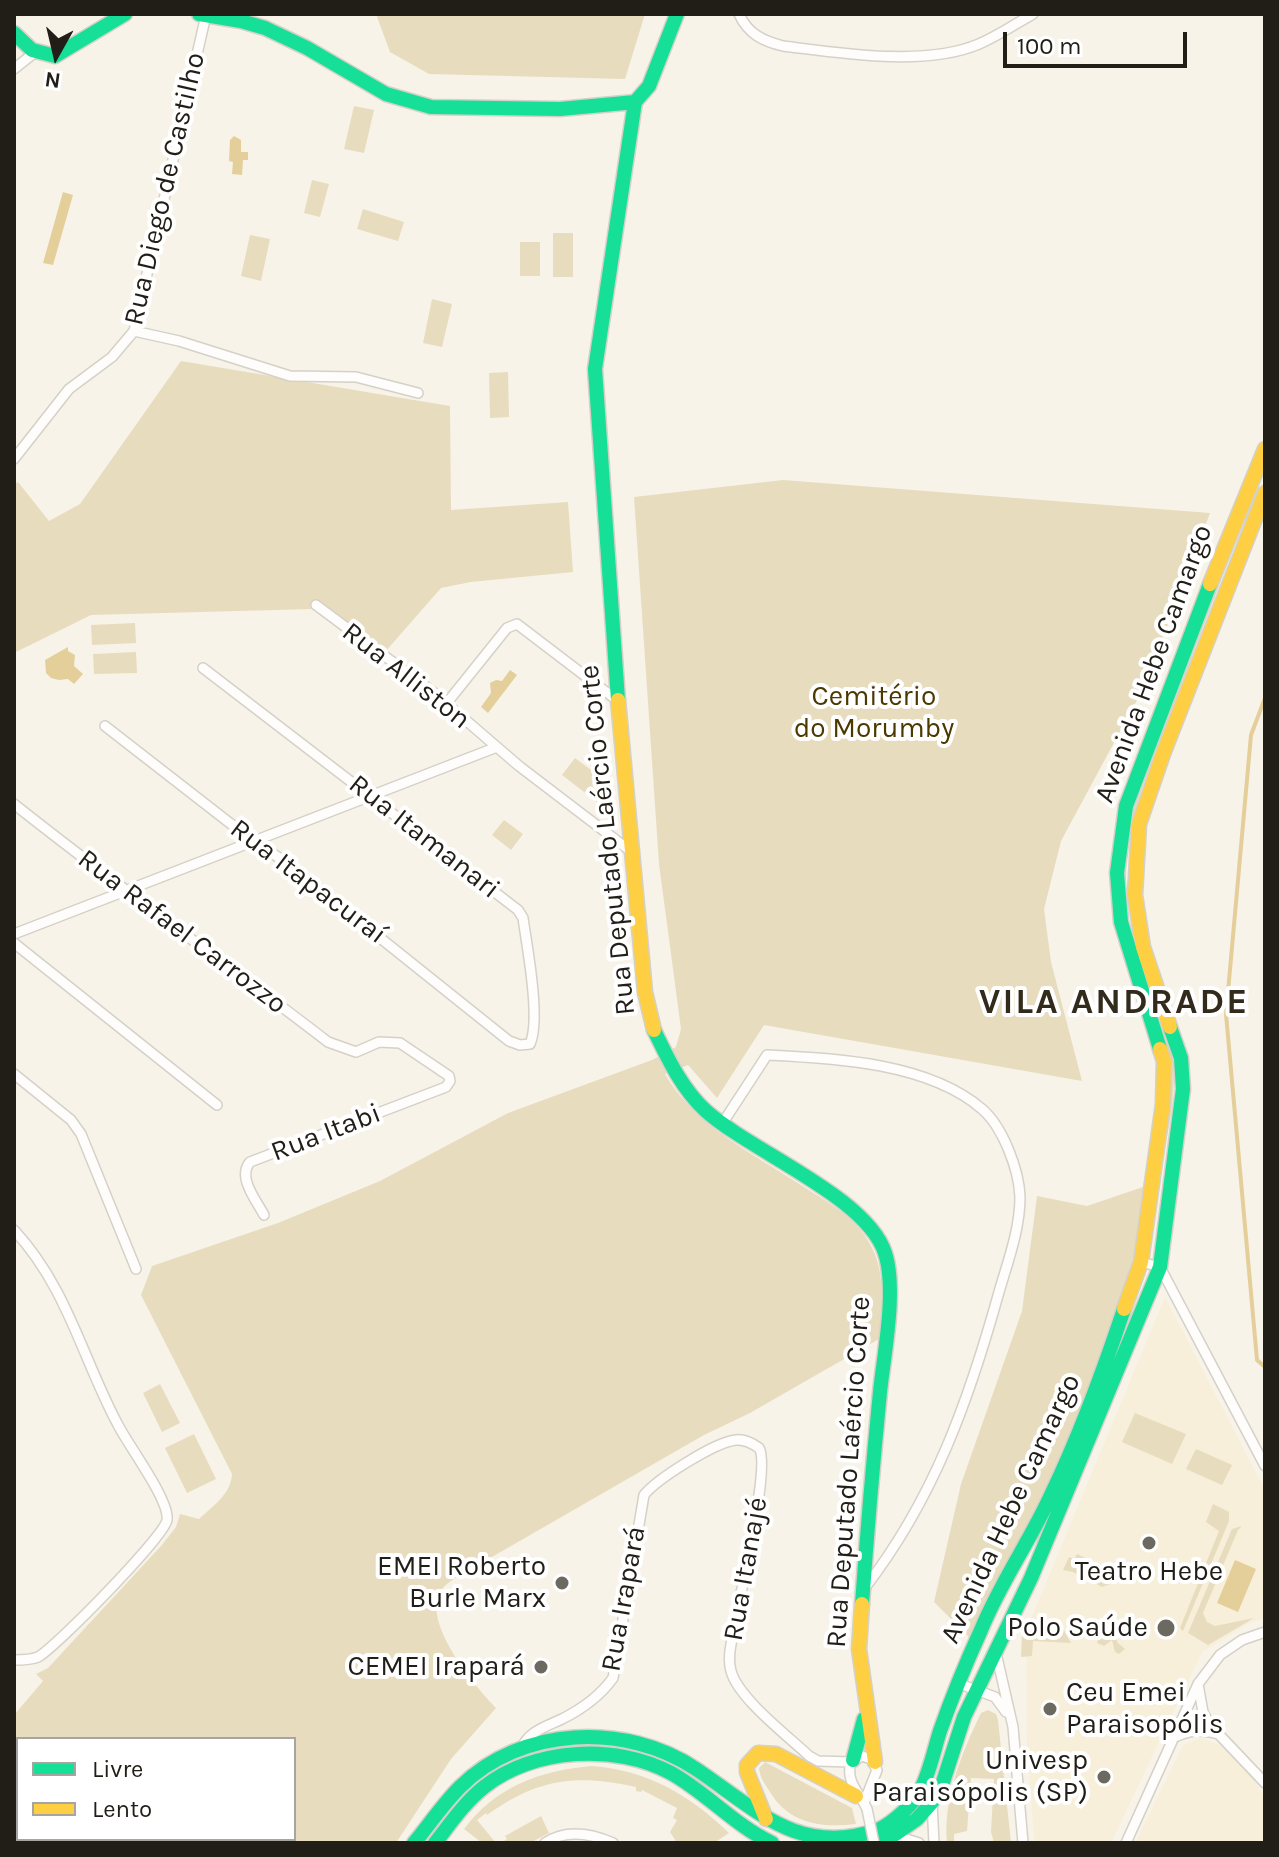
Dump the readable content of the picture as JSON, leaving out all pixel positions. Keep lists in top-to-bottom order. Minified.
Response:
{"streets":{"main road":["Avenida Hebe Camargo","Rua Deputado Laércio Corte"],"street":["Rua Diego de Castilho","Rua Alliston","Rua Itamanari","Rua Itapacuraí","Rua Rafael Carrozzo","Rua Itabi","Rua Itanajé","Rua Irapará"]},"crossings":[["Avenida Hebe Camargo","Rua Irapará"],["Rua Alliston","Rua Deputado Laércio Corte"],["Rua Itamanari","Rua Itapacuraí"],["Rua Deputado Laércio Corte","Rua Itanajé"],["Rua Rafael Carrozzo","Rua Itabi"],["Rua Itanajé","Rua Irapará"]],"districts":["VILA ANDRADE"],"parks":["Cemitério do Morumby"],"places":["Teatro Hebe","EMEI Roberto Burle Marx","Polo Saúde","CEMEI Irapará","Ceu Emei Paraisopólis","Univesp Paraisópolis (SP)"],"legend":["Livre","Lento"],"scale_bar":"100 m","north":"bottom"}
